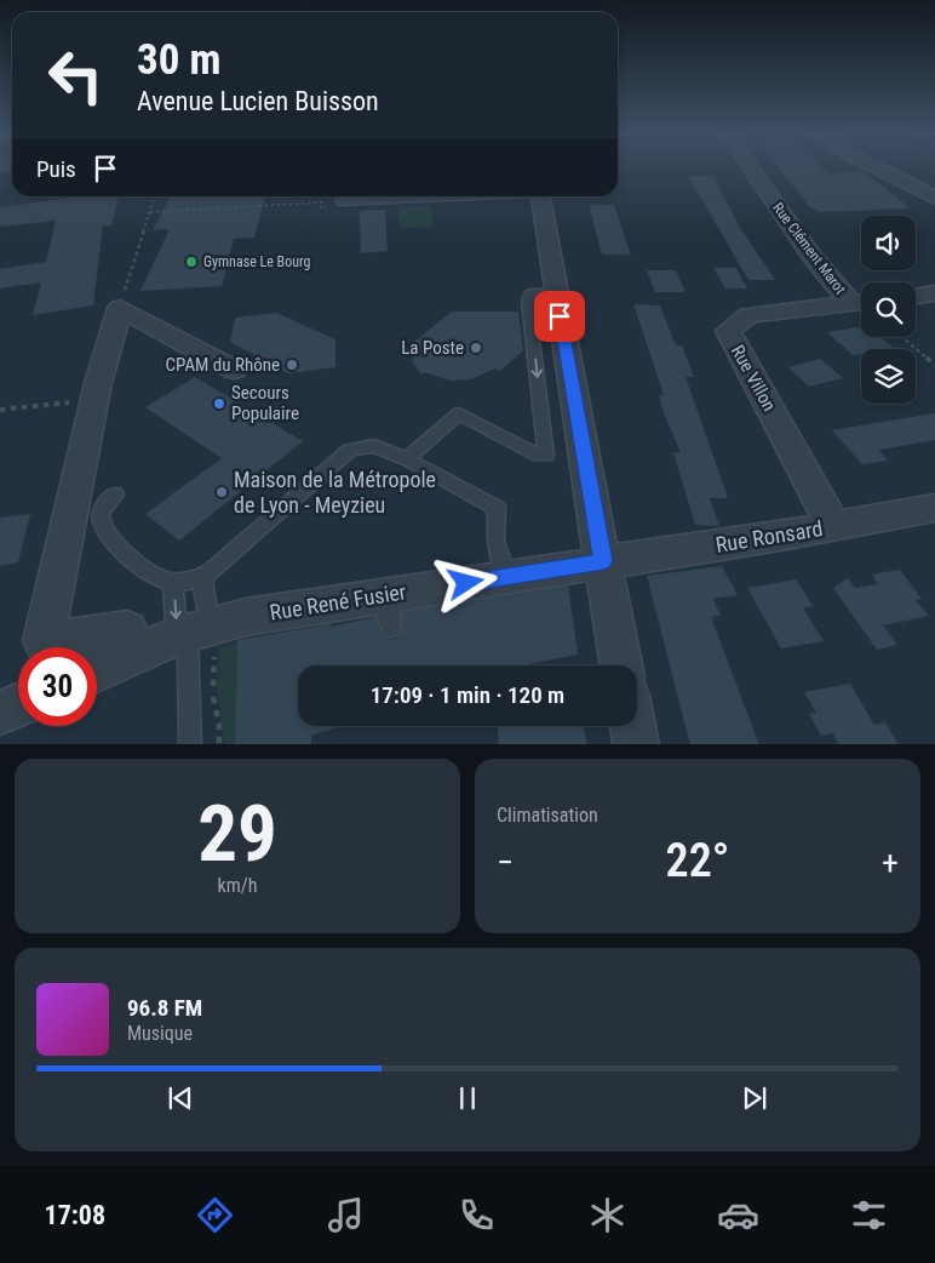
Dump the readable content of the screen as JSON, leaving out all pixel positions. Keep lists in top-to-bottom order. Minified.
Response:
{"streets":{"street":["Rue Clément Marot","Rue Villon","Rue Ronsard","Rue René Fusier"]},"crossings":[["Rue Villon","Rue Ronsard"],["Rue Ronsard","Rue René Fusier"]],"places":["Gymnase Le Bourg","La Poste","CPAM du Rhône","Secours Populaire","Maison de la Métropole de Lyon - Meyzieu"],"page":{"turn":["30 m","Avenue Lucien Buisson"],"then":"Puis","limit":"30","trip":"17:09 · 1 min · 120 m","tile":[["29","km/h"],"Climatisation"],"heat":["−","22°","+"],"song":["96.8 FM","Musique"],"tabs":"17:08"}}
